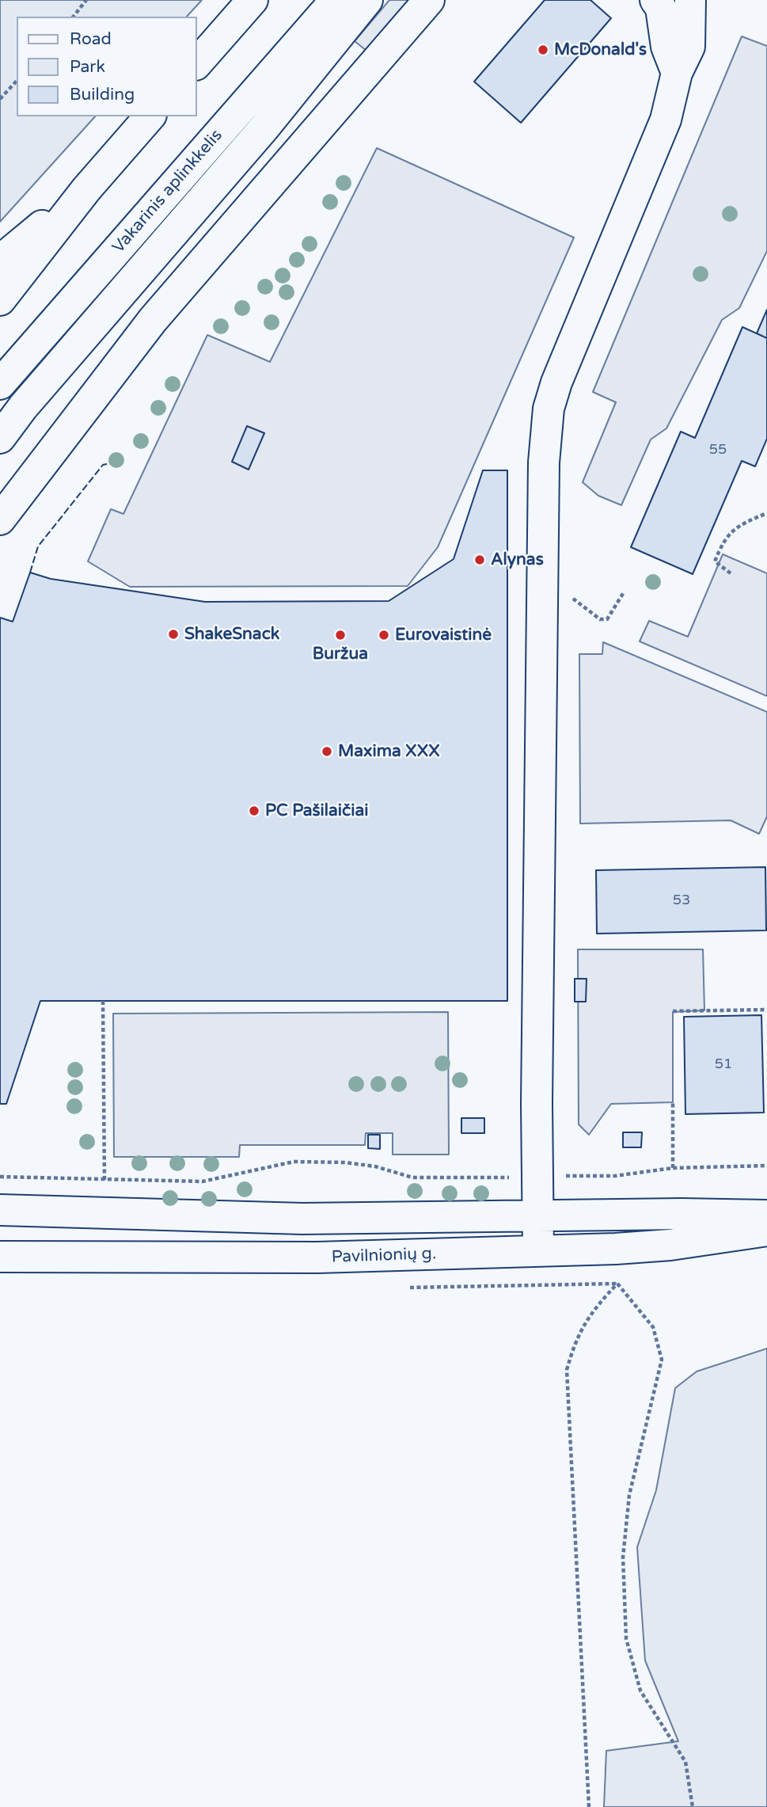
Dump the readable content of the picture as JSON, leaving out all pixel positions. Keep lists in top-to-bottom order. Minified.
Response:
{"streets":{"main road":["Vakarinis aplinkkelis","Pavilnionių g."]},"places":["McDonald's","Alynas","ShakeSnack","Buržua","Eurovaistinė","Maxima XXX","PC Pašilaičiai"],"house_numbers":["55","53","51"],"legend":["Road","Park","Building"]}
